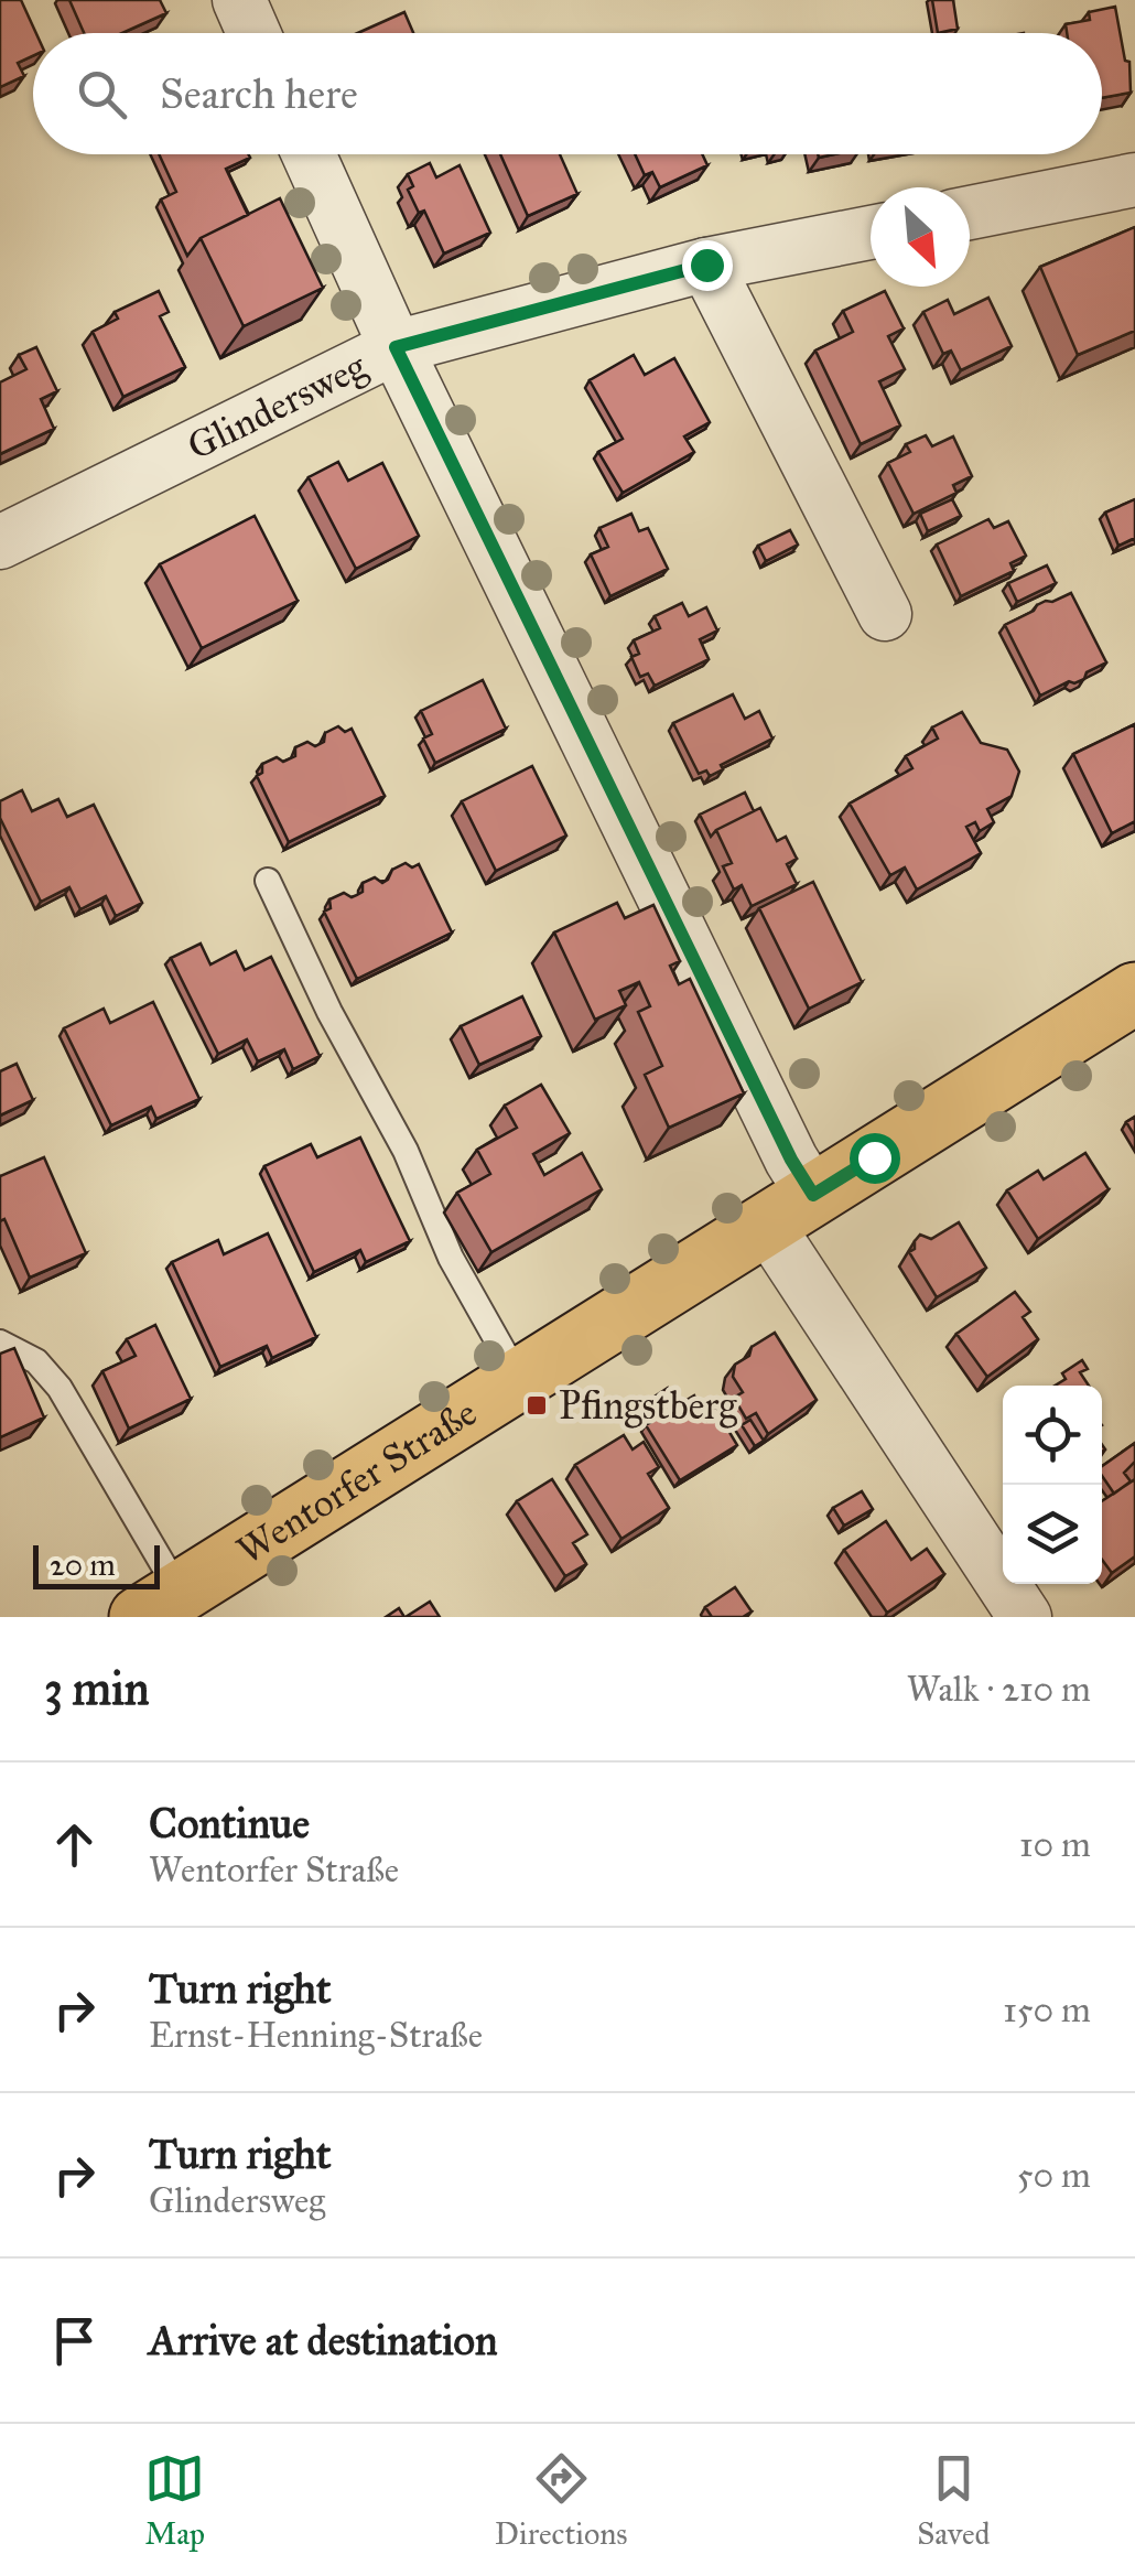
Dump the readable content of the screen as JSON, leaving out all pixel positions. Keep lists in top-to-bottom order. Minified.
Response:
{"streets":{"main road":["Wentorfer Straße"],"street":["Glindersweg"]},"places":{"transit":["Pfingstberg"]},"scale_bar":"20 m","north":"bottom right","page":{"search":"Search here","scale":"20 m","heading":["3 min","Walk · 210 m"],"list":[["Continue","Wentorfer Straße","10 m"],["Turn right","Ernst-Henning-Straße","150 m"],["Turn right","Glindersweg","50 m"],"Arrive at destination"],"nav":["Map","Directions","Saved"]}}
